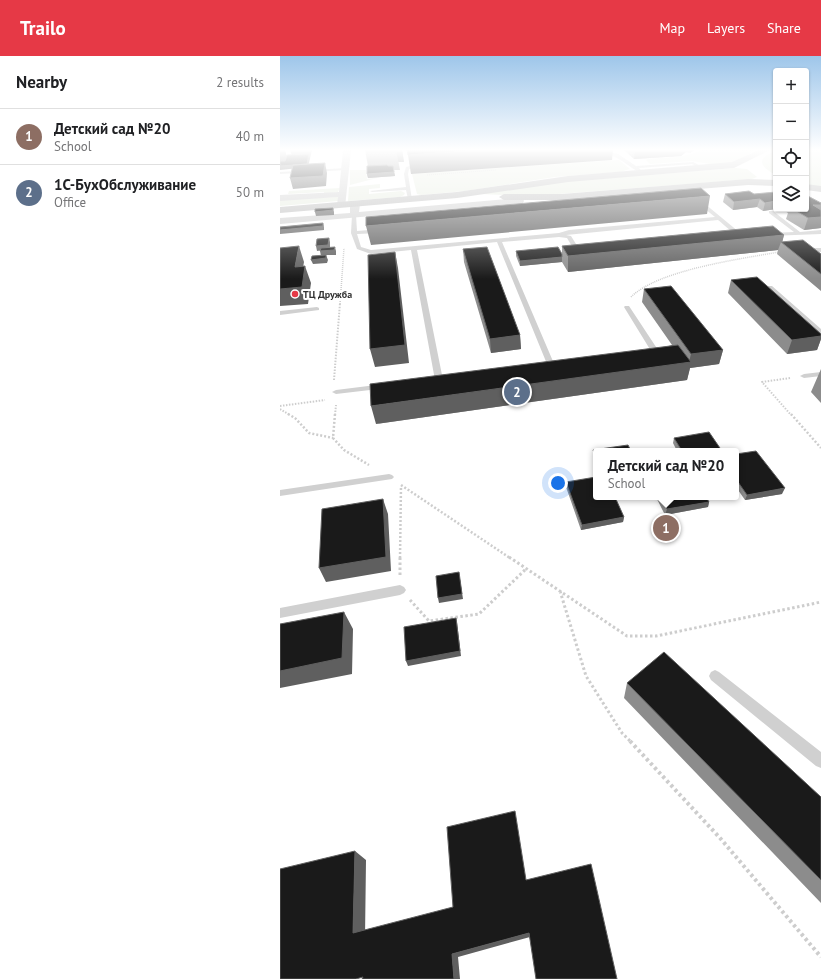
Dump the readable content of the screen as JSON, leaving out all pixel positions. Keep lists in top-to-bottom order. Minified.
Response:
{"places":["ТЦ Дружба"],"page":{"header":"Trailo","nav":["Map","Layers","Share"],"heading":["Nearby","2 results"],"map_buttons":["+","−"],"list":[{"mark":"1","name":"Детский сад №20","note":"School","value":"40 m"},{"mark":"2","name":"1С-БухОбслуживание","note":"Office","value":"50 m"}],"pins":["2","1"],"popup":["Детский сад №20","School"]}}
